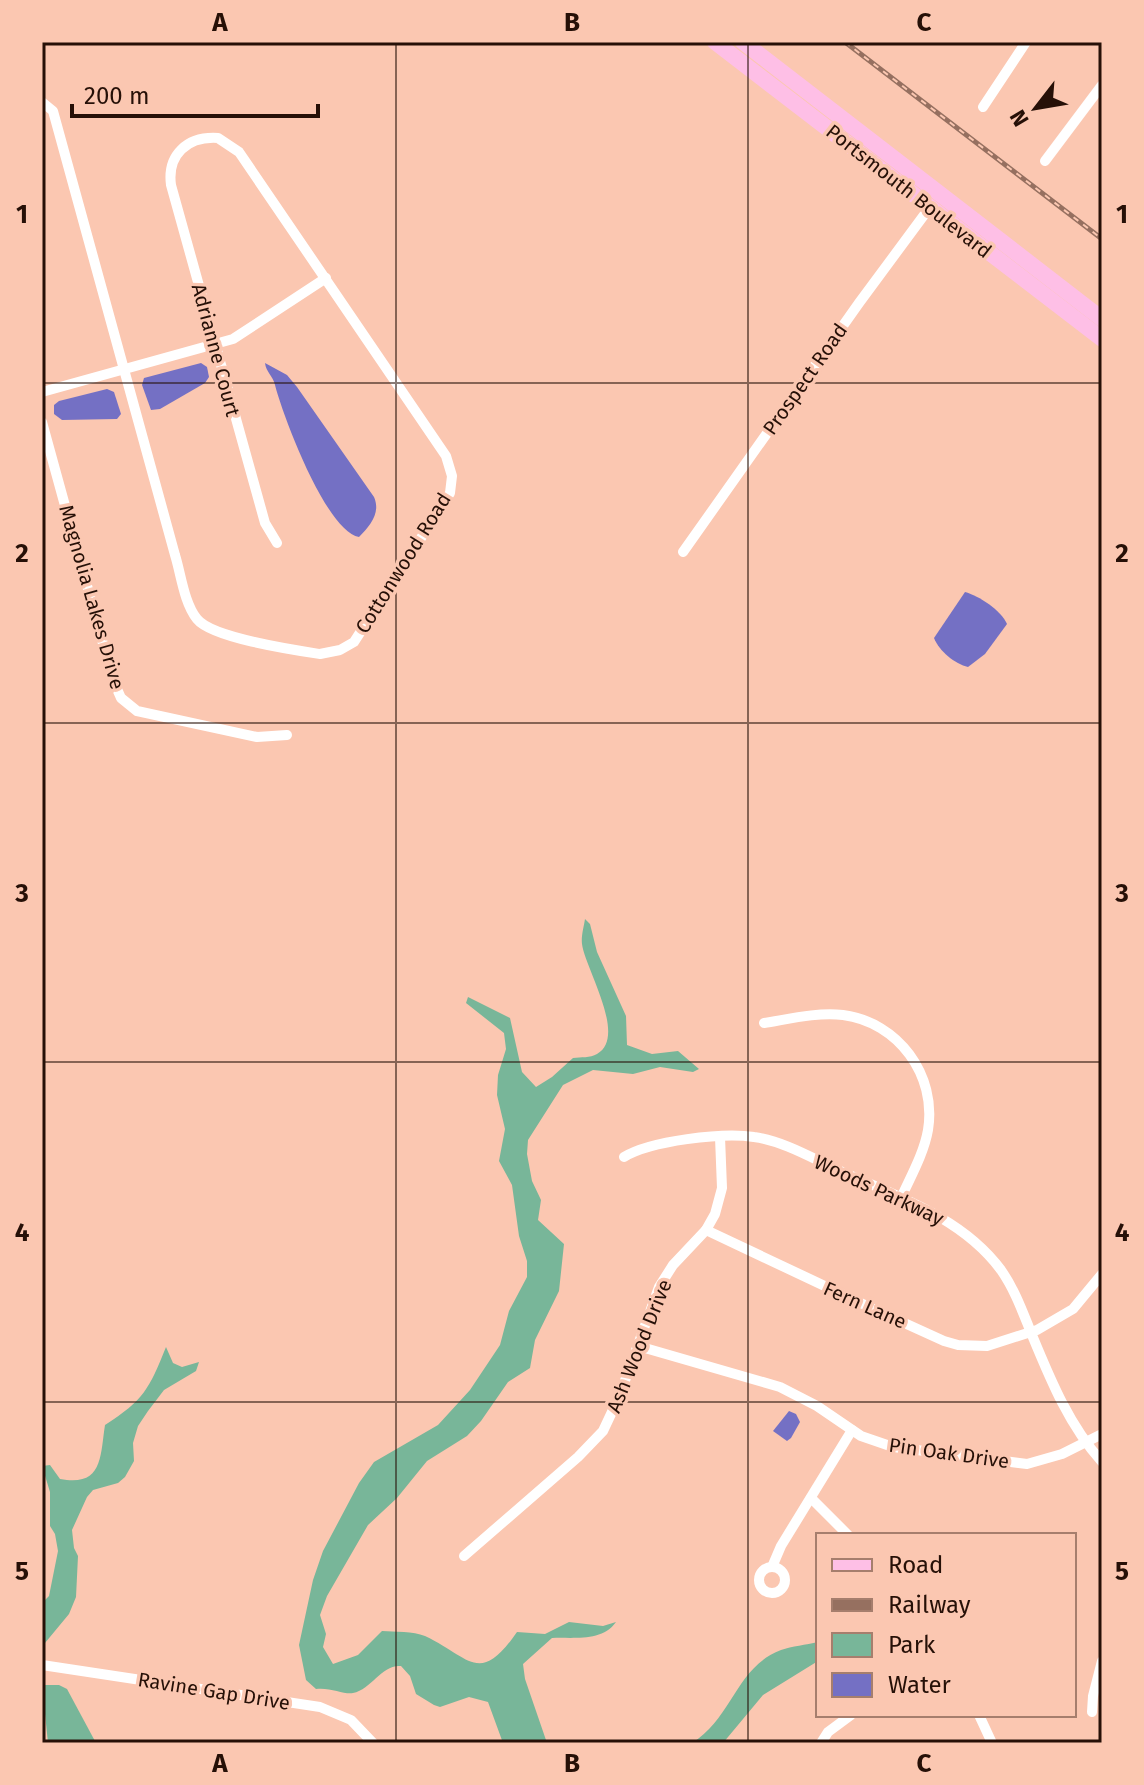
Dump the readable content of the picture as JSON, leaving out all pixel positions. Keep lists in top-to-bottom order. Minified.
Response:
{"streets":{"main road":["Portsmouth Boulevard"],"street":["Adrianne Court","Prospect Road","Cottonwood Road","Magnolia Lakes Drive","Woods Parkway","Fern Lane","Ash Wood Drive","Pin Oak Drive","Ravine Gap Drive"]},"crossings":[["Portsmouth Boulevard","Prospect Road"],["Adrianne Court","Cottonwood Road"],["Woods Parkway","Fern Lane"],["Woods Parkway","Ash Wood Drive"],["Woods Parkway","Pin Oak Drive"],["Fern Lane","Ash Wood Drive"],["Ash Wood Drive","Pin Oak Drive"]],"legend":["Road","Railway","Park","Water"],"scale_bar":"200 m","north":"bottom left","grid":{"columns":["A","B","C"],"rows":["1","2","3","4","5"]}}
